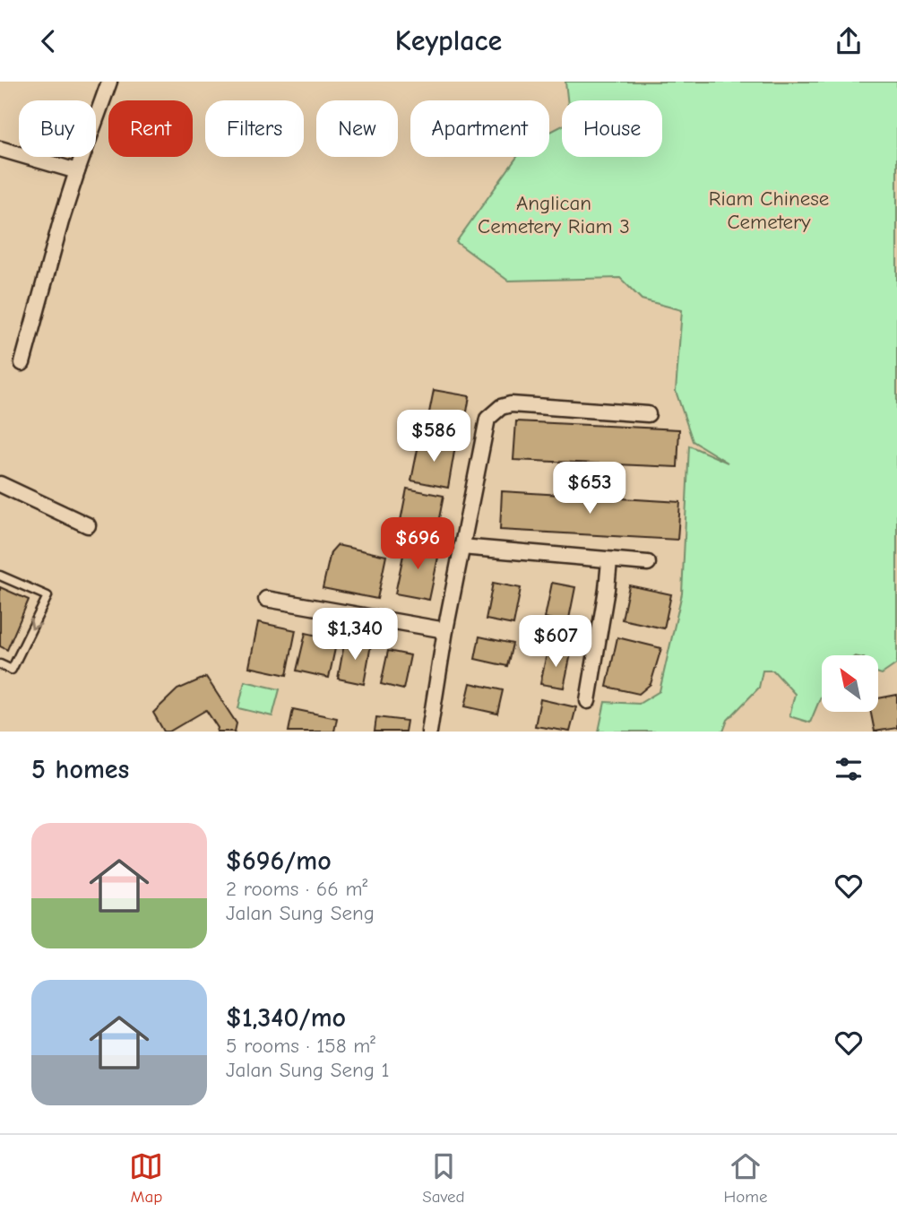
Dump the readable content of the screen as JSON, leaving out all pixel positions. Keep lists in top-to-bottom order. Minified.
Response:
{"parks":["Riam Chinese Cemetery","Anglican Cemetery Riam 3"],"north":"top left","page":{"header":"Keyplace","chip":["Buy","Rent","Filters","New","Apartment","House"],"price":["$586","$653","$696","$1,340","$607"],"heading":"5 homes","list":[{"name":"$696/mo","note":"2 rooms · 66 m² · Jalan Sung Seng"},{"name":"$1,340/mo","note":"5 rooms · 158 m² · Jalan Sung Seng 1"}],"tabs":["Map","Saved","Home"]}}
